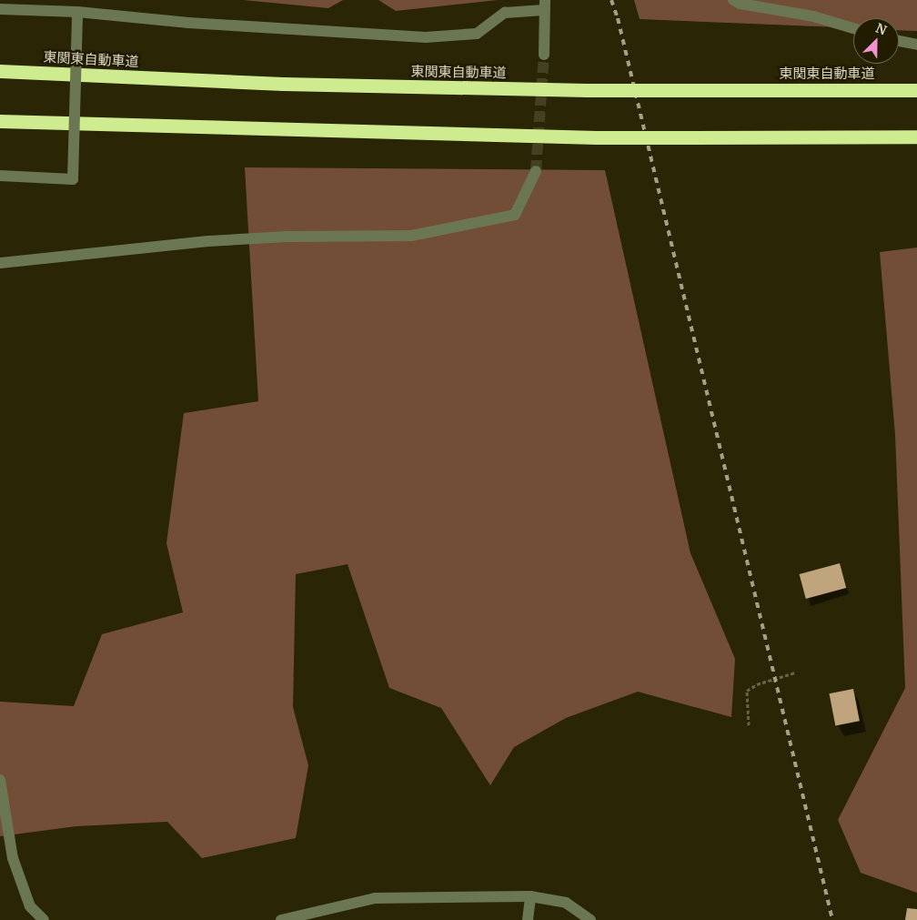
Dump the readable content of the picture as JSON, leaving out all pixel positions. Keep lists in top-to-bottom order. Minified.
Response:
{"streets":{"highway":["東関東自動車道"]},"north":"top right"}
